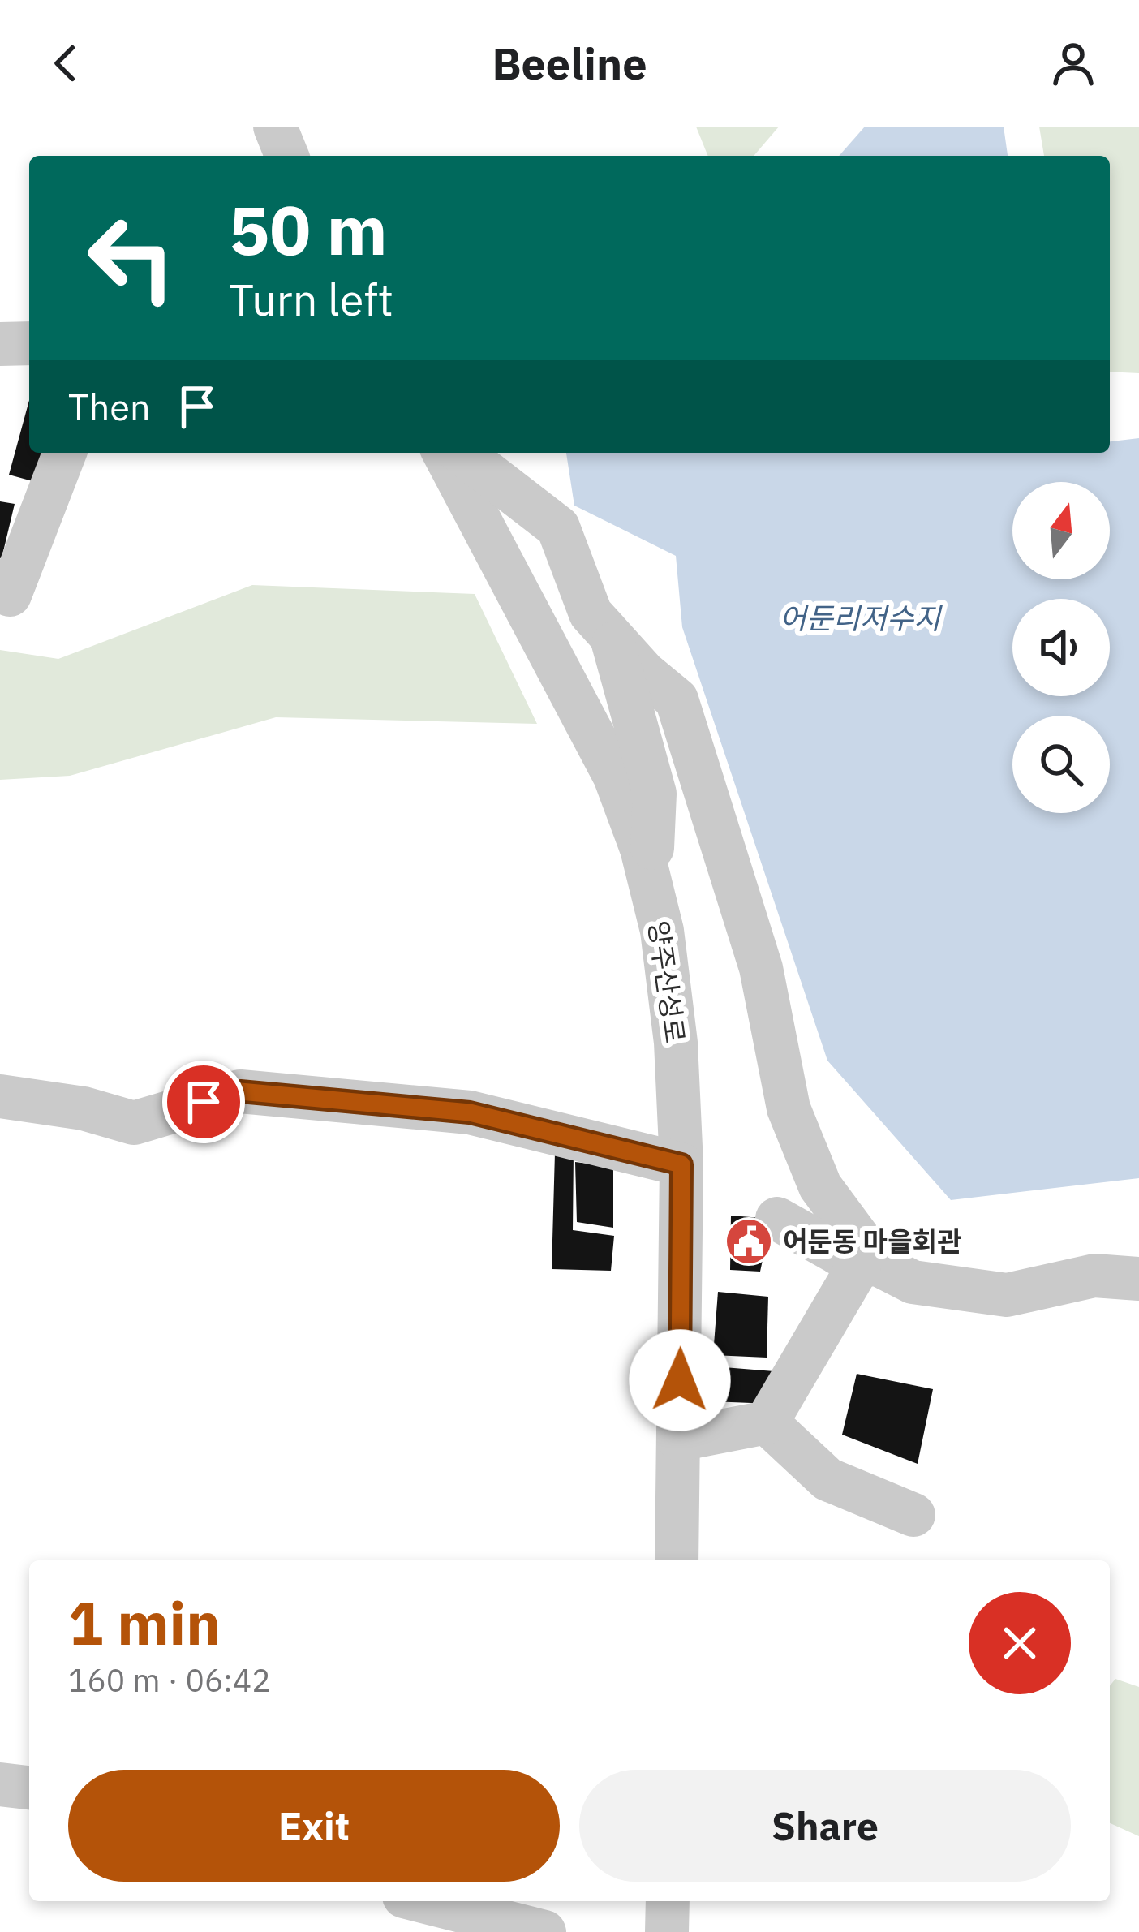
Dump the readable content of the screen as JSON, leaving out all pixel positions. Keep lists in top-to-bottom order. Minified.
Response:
{"streets":{"street":["양주산성로"]},"water":["어둔리저수지"],"places":{"public building":["어둔동 마을회관"]},"north":"top","page":{"header":"Beeline","turn":["50 m","Turn left"],"then":"Then","heading":["1 min","160 m · 06:42"],"buttons":["Exit","Share"]}}
